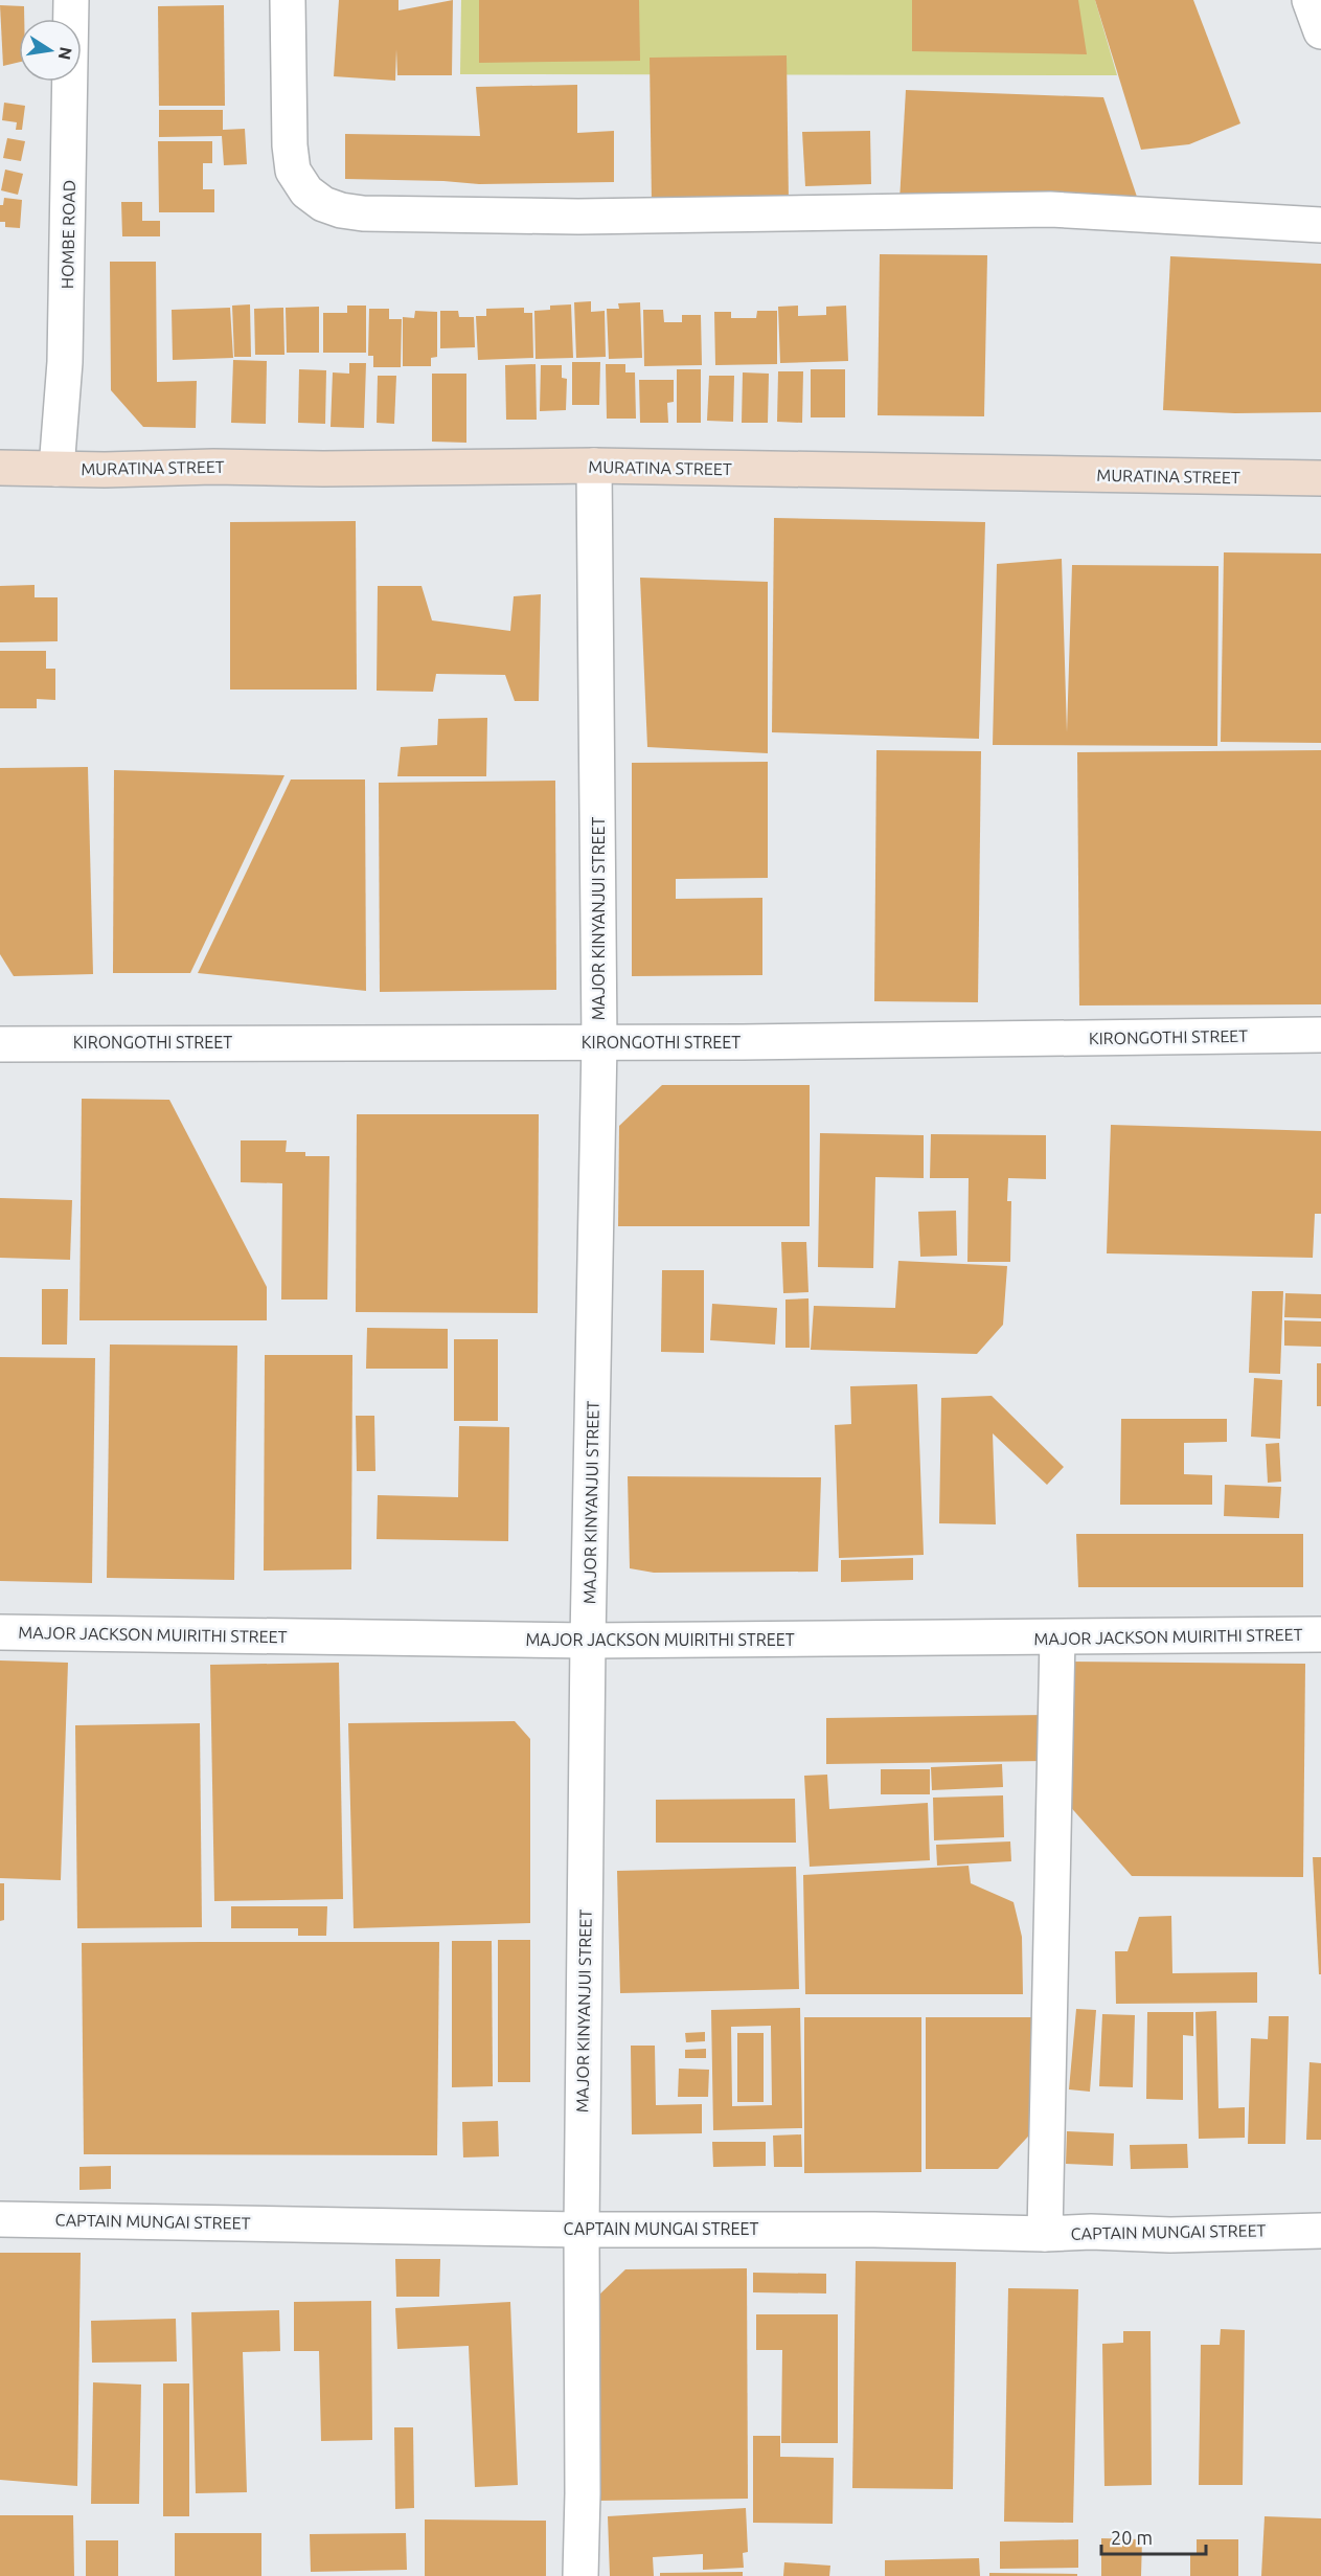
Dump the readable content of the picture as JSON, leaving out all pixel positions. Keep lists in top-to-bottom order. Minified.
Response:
{"streets":{"main road":["MURATINA STREET"],"street":["HOMBE ROAD","MAJOR KINYANJUI STREET","KIRONGOTHI STREET","MAJOR JACKSON MUIRITHI STREET","CAPTAIN MUNGAI STREET"]},"crossings":[["HOMBE ROAD","MURATINA STREET"],["MURATINA STREET","MAJOR KINYANJUI STREET"],["MAJOR KINYANJUI STREET","KIRONGOTHI STREET"],["MAJOR KINYANJUI STREET","MAJOR JACKSON MUIRITHI STREET"],["MAJOR KINYANJUI STREET","CAPTAIN MUNGAI STREET"]],"scale_bar":"20 m","north":"right"}
